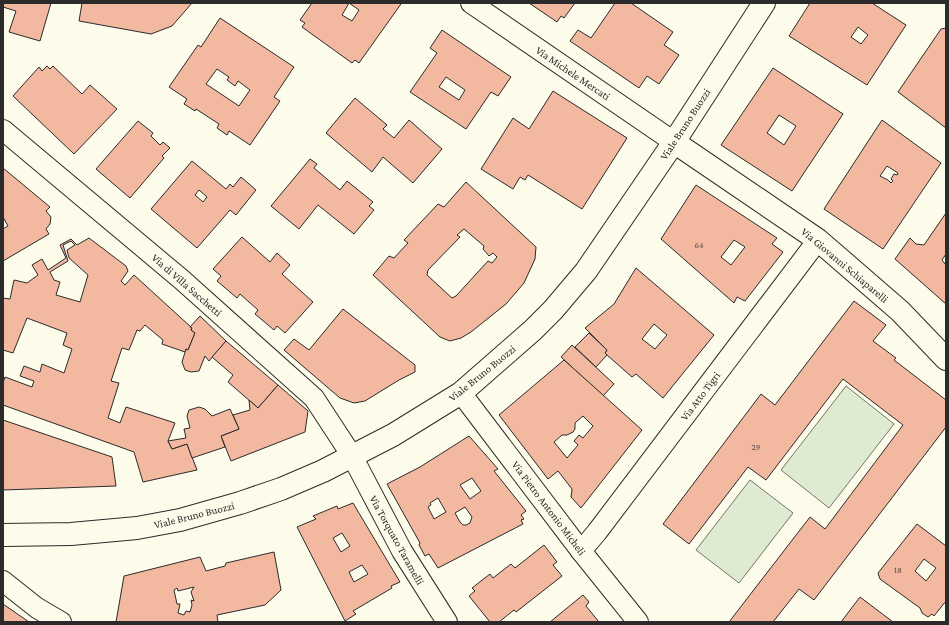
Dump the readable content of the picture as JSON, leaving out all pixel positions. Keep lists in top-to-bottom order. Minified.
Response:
{"streets":{"street":["Via Michele Mercati","Viale Bruno Buozzi","Via Giovanni Schiaparelli","Via di Villa Sacchetti","Via Atto Tigri","Via Pietro Antonio Micheli","Via Torquato Taramelli"]},"crossings":[["Via Michele Mercati","Viale Bruno Buozzi"],["Via Michele Mercati","Via Giovanni Schiaparelli"],["Viale Bruno Buozzi","Via Giovanni Schiaparelli"],["Viale Bruno Buozzi","Via di Villa Sacchetti"],["Viale Bruno Buozzi","Via Pietro Antonio Micheli"],["Viale Bruno Buozzi","Via Torquato Taramelli"],["Via Giovanni Schiaparelli","Via Atto Tigri"],["Via di Villa Sacchetti","Via Torquato Taramelli"],["Via Atto Tigri","Via Pietro Antonio Micheli"]],"house_numbers":["64","29","18"]}
